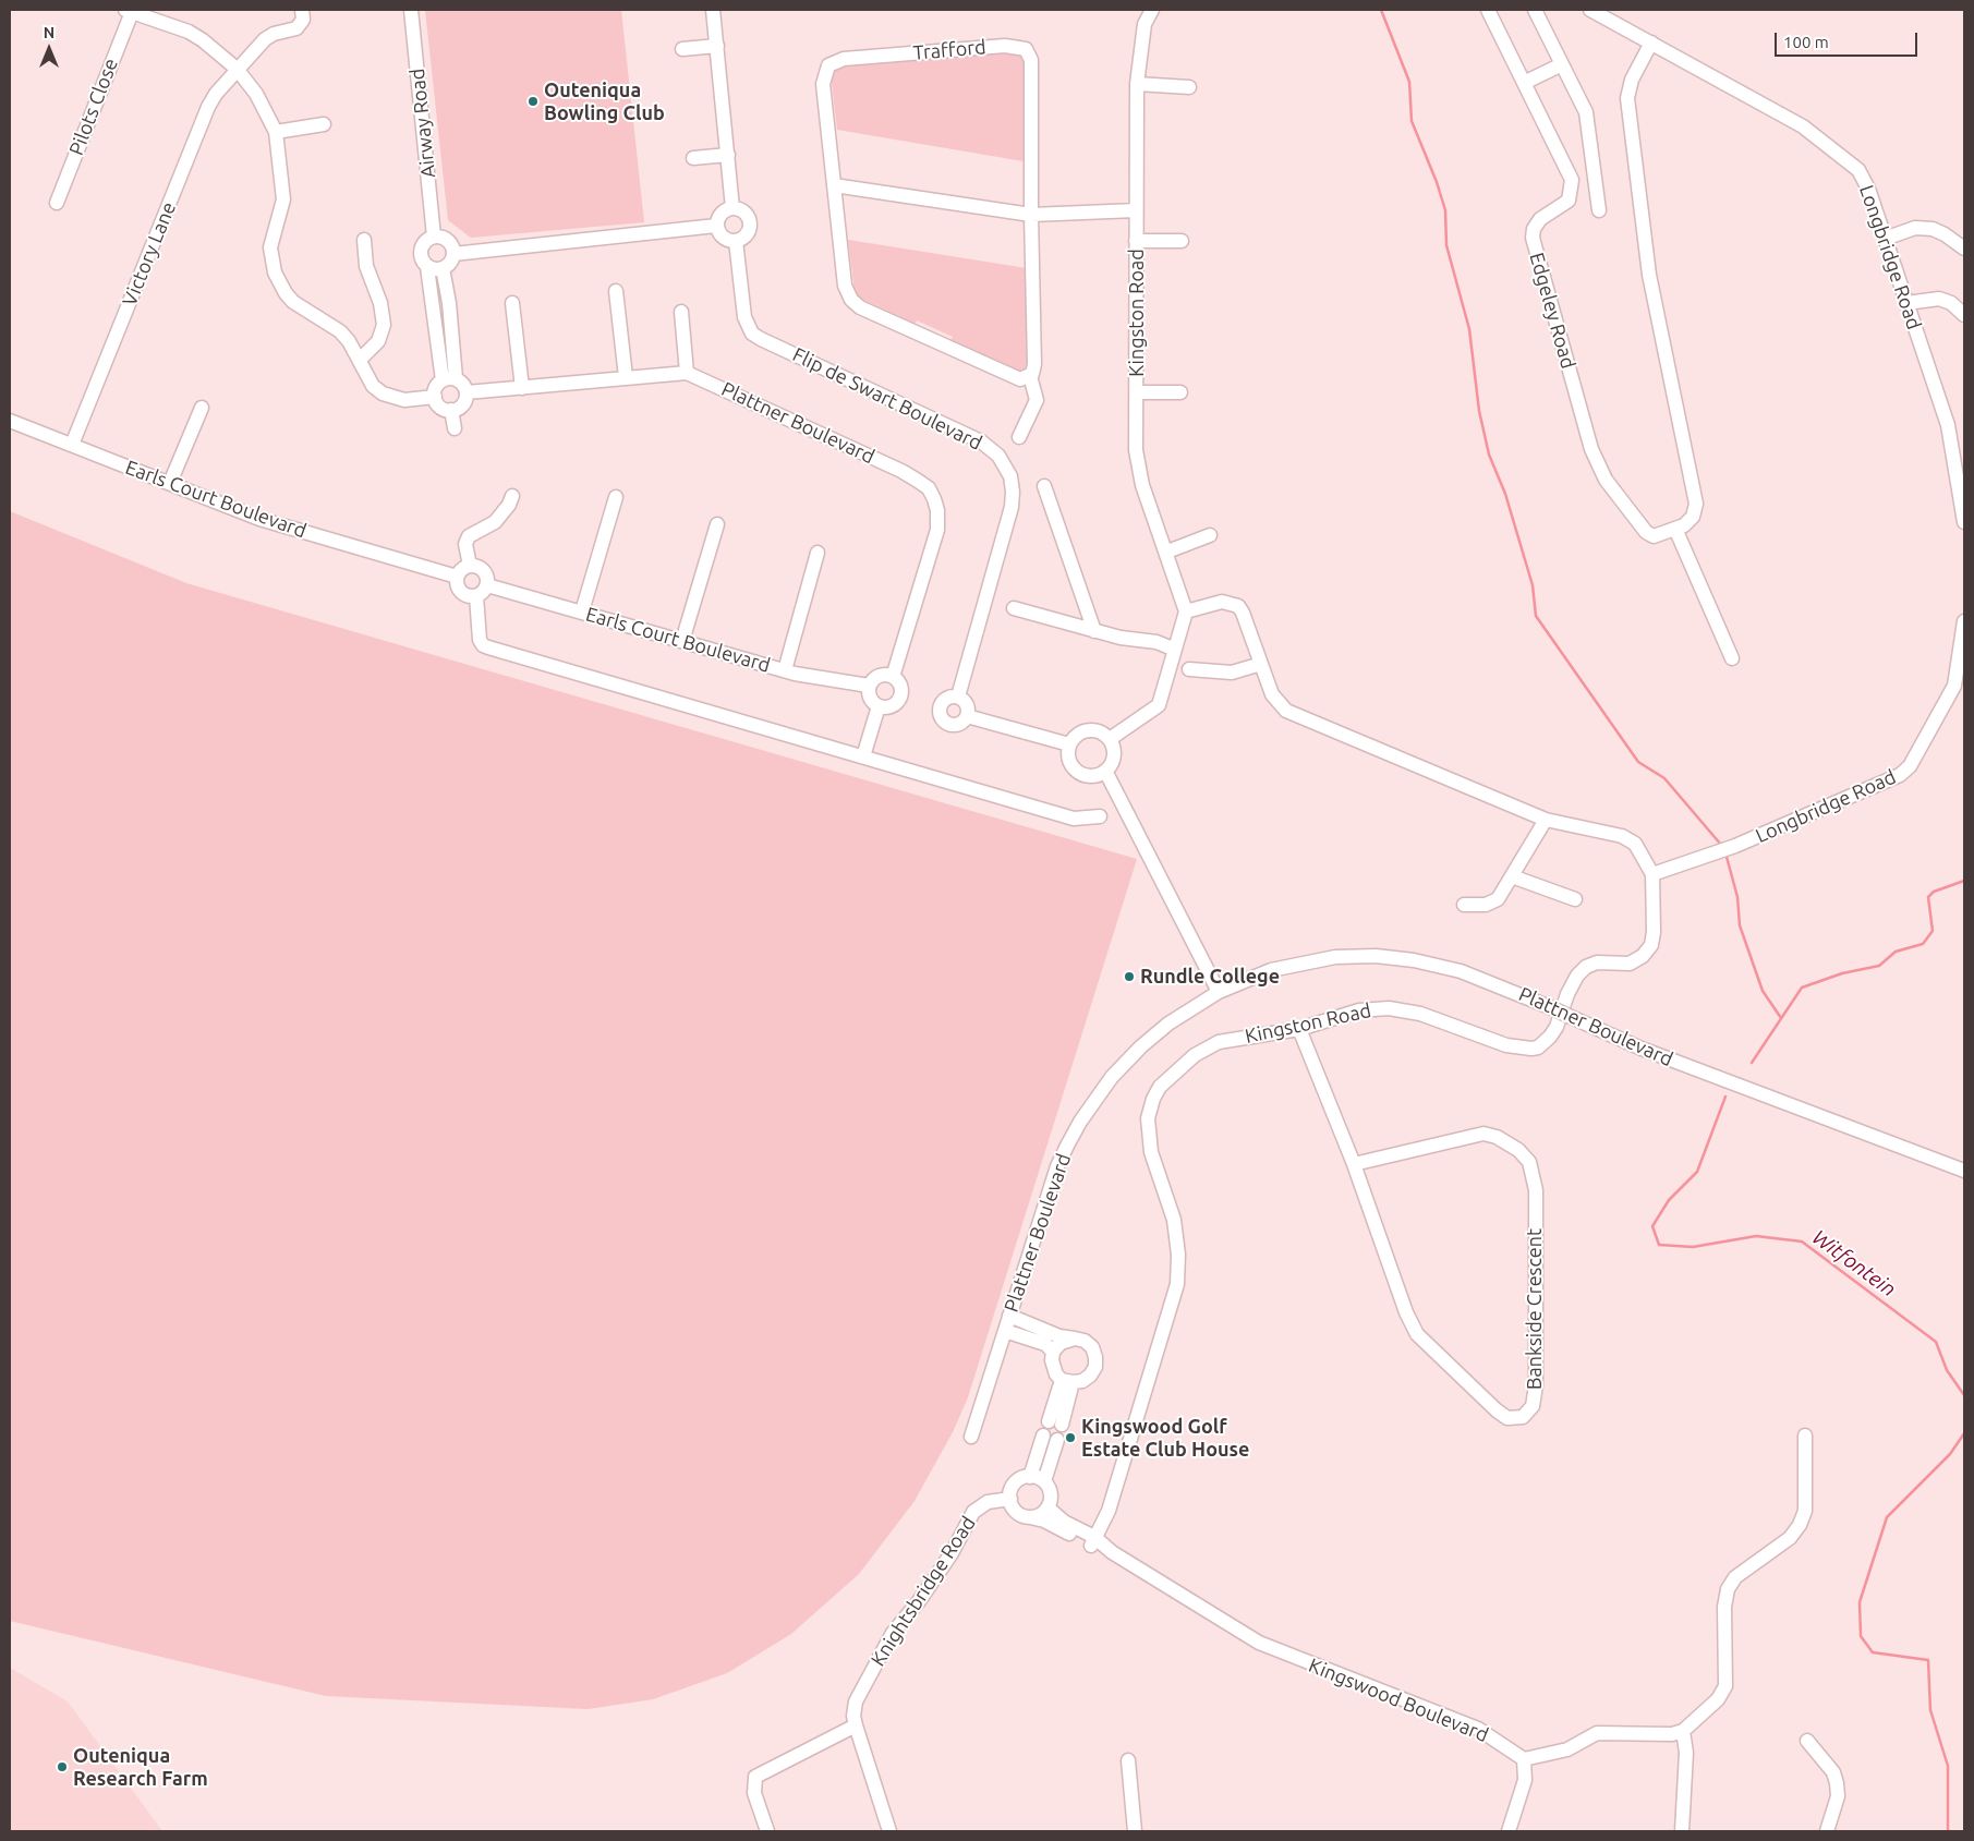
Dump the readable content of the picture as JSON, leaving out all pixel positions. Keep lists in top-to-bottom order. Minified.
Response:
{"streets":{"street":["Trafford","Pilots Close","Airway Road","Victory Lane","Longbridge Road","Edgeley Road","Kingston Road","Flip de Swart Boulevard","Plattner Boulevard","Earls Court Boulevard","Bankside Crescent","Knightsbridge Road","Kingswood Boulevard"]},"crossings":[["Victory Lane","Earls Court Boulevard"],["Longbridge Road","Edgeley Road"],["Longbridge Road","Kingston Road"],["Kingston Road","Bankside Crescent"],["Kingston Road","Kingswood Boulevard"],["Plattner Boulevard","Earls Court Boulevard"],["Knightsbridge Road","Kingswood Boulevard"]],"water":["Witfontein"],"places":["Outeniqua Bowling Club","Rundle College","Kingswood Golf Estate Club House","Outeniqua Research Farm"],"scale_bar":"100 m","north":"top"}
